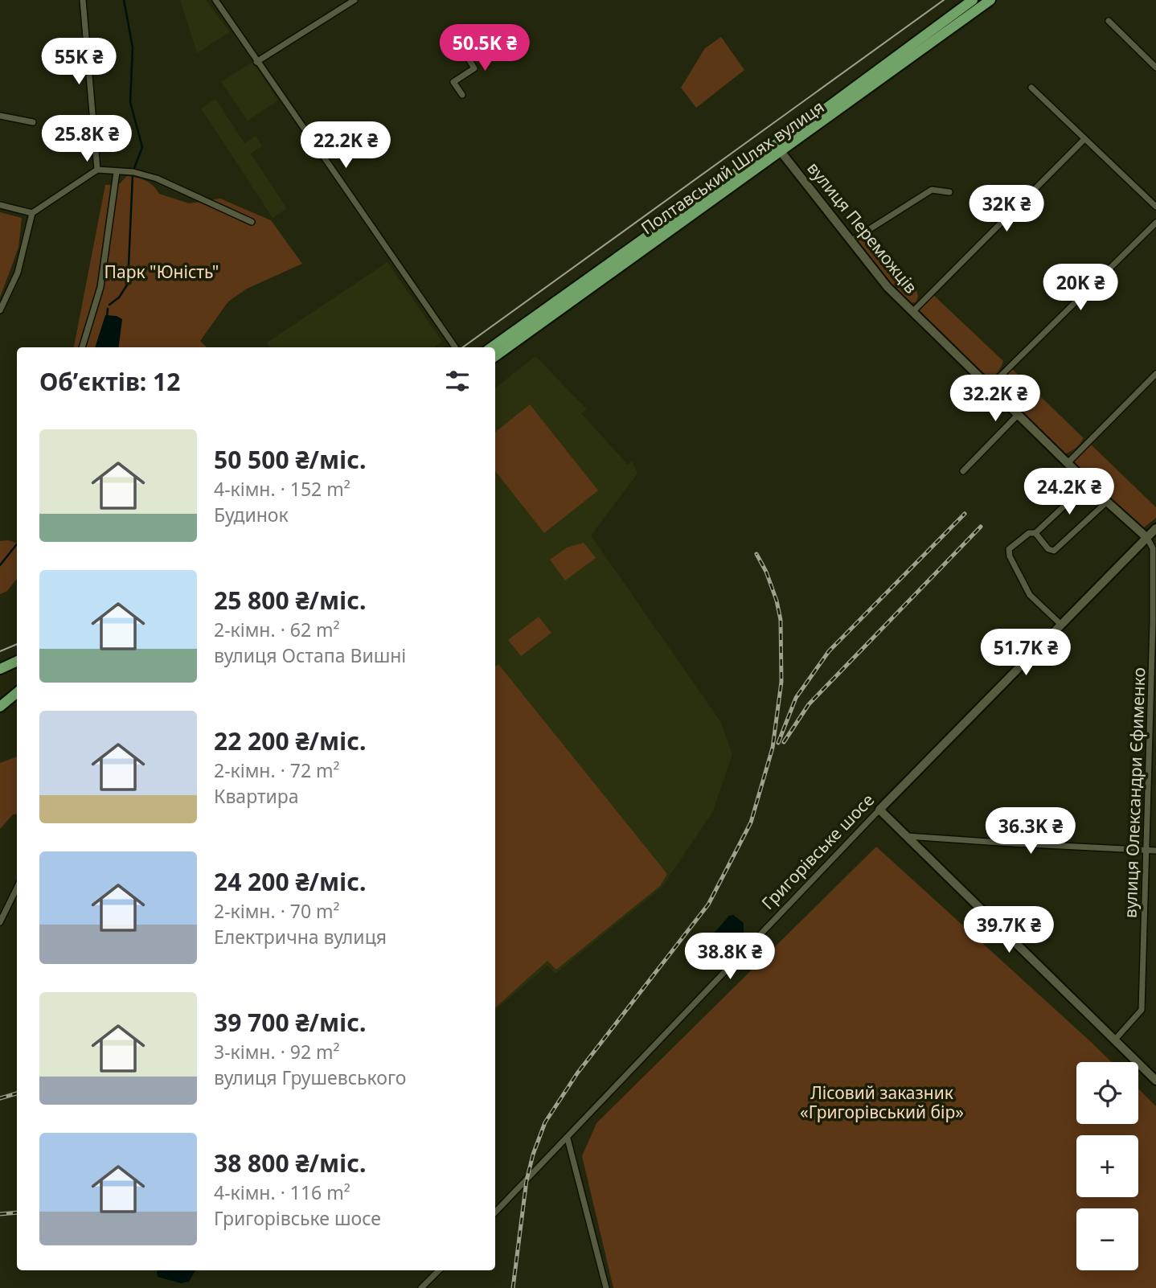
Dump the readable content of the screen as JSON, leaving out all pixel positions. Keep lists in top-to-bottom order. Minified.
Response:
{"streets":{"main road":["Полтавський Шлях вулиця"],"street":["вулиця Переможців","вулиця Олександри Єфименко","Григорівське шосе"]},"crossings":[["Полтавський Шлях вулиця","вулиця Переможців"],["вулиця Переможців","вулиця Олександри Єфименко"],["вулиця Переможців","Григорівське шосе"],["вулиця Олександри Єфименко","Григорівське шосе"]],"parks":["Парк \"Юність\"","Лісовий заказник «Григорівський бір»"],"page":{"price":["50.5K ₴","55K ₴","25.8K ₴","22.2K ₴","32K ₴","20K ₴","32.2K ₴","24.2K ₴","51.7K ₴","36.3K ₴","39.7K ₴","38.8K ₴"],"heading":"Об’єктів: 12","list":[{"name":"50 500 ₴/міс.","note":"4-кімн. · 152 m² · Будинок"},{"name":"25 800 ₴/міс.","note":"2-кімн. · 62 m² · вулиця Остапа Вишні"},{"name":"22 200 ₴/міс.","note":"2-кімн. · 72 m² · Квартира"},{"name":"24 200 ₴/міс.","note":"2-кімн. · 70 m² · Електрична вулиця"},{"name":"39 700 ₴/міс.","note":"3-кімн. · 92 m² · вулиця Грушевського"},{"name":"38 800 ₴/міс.","note":"4-кімн. · 116 m² · Григорівське шосе"}],"map_buttons":["+","−"]}}
